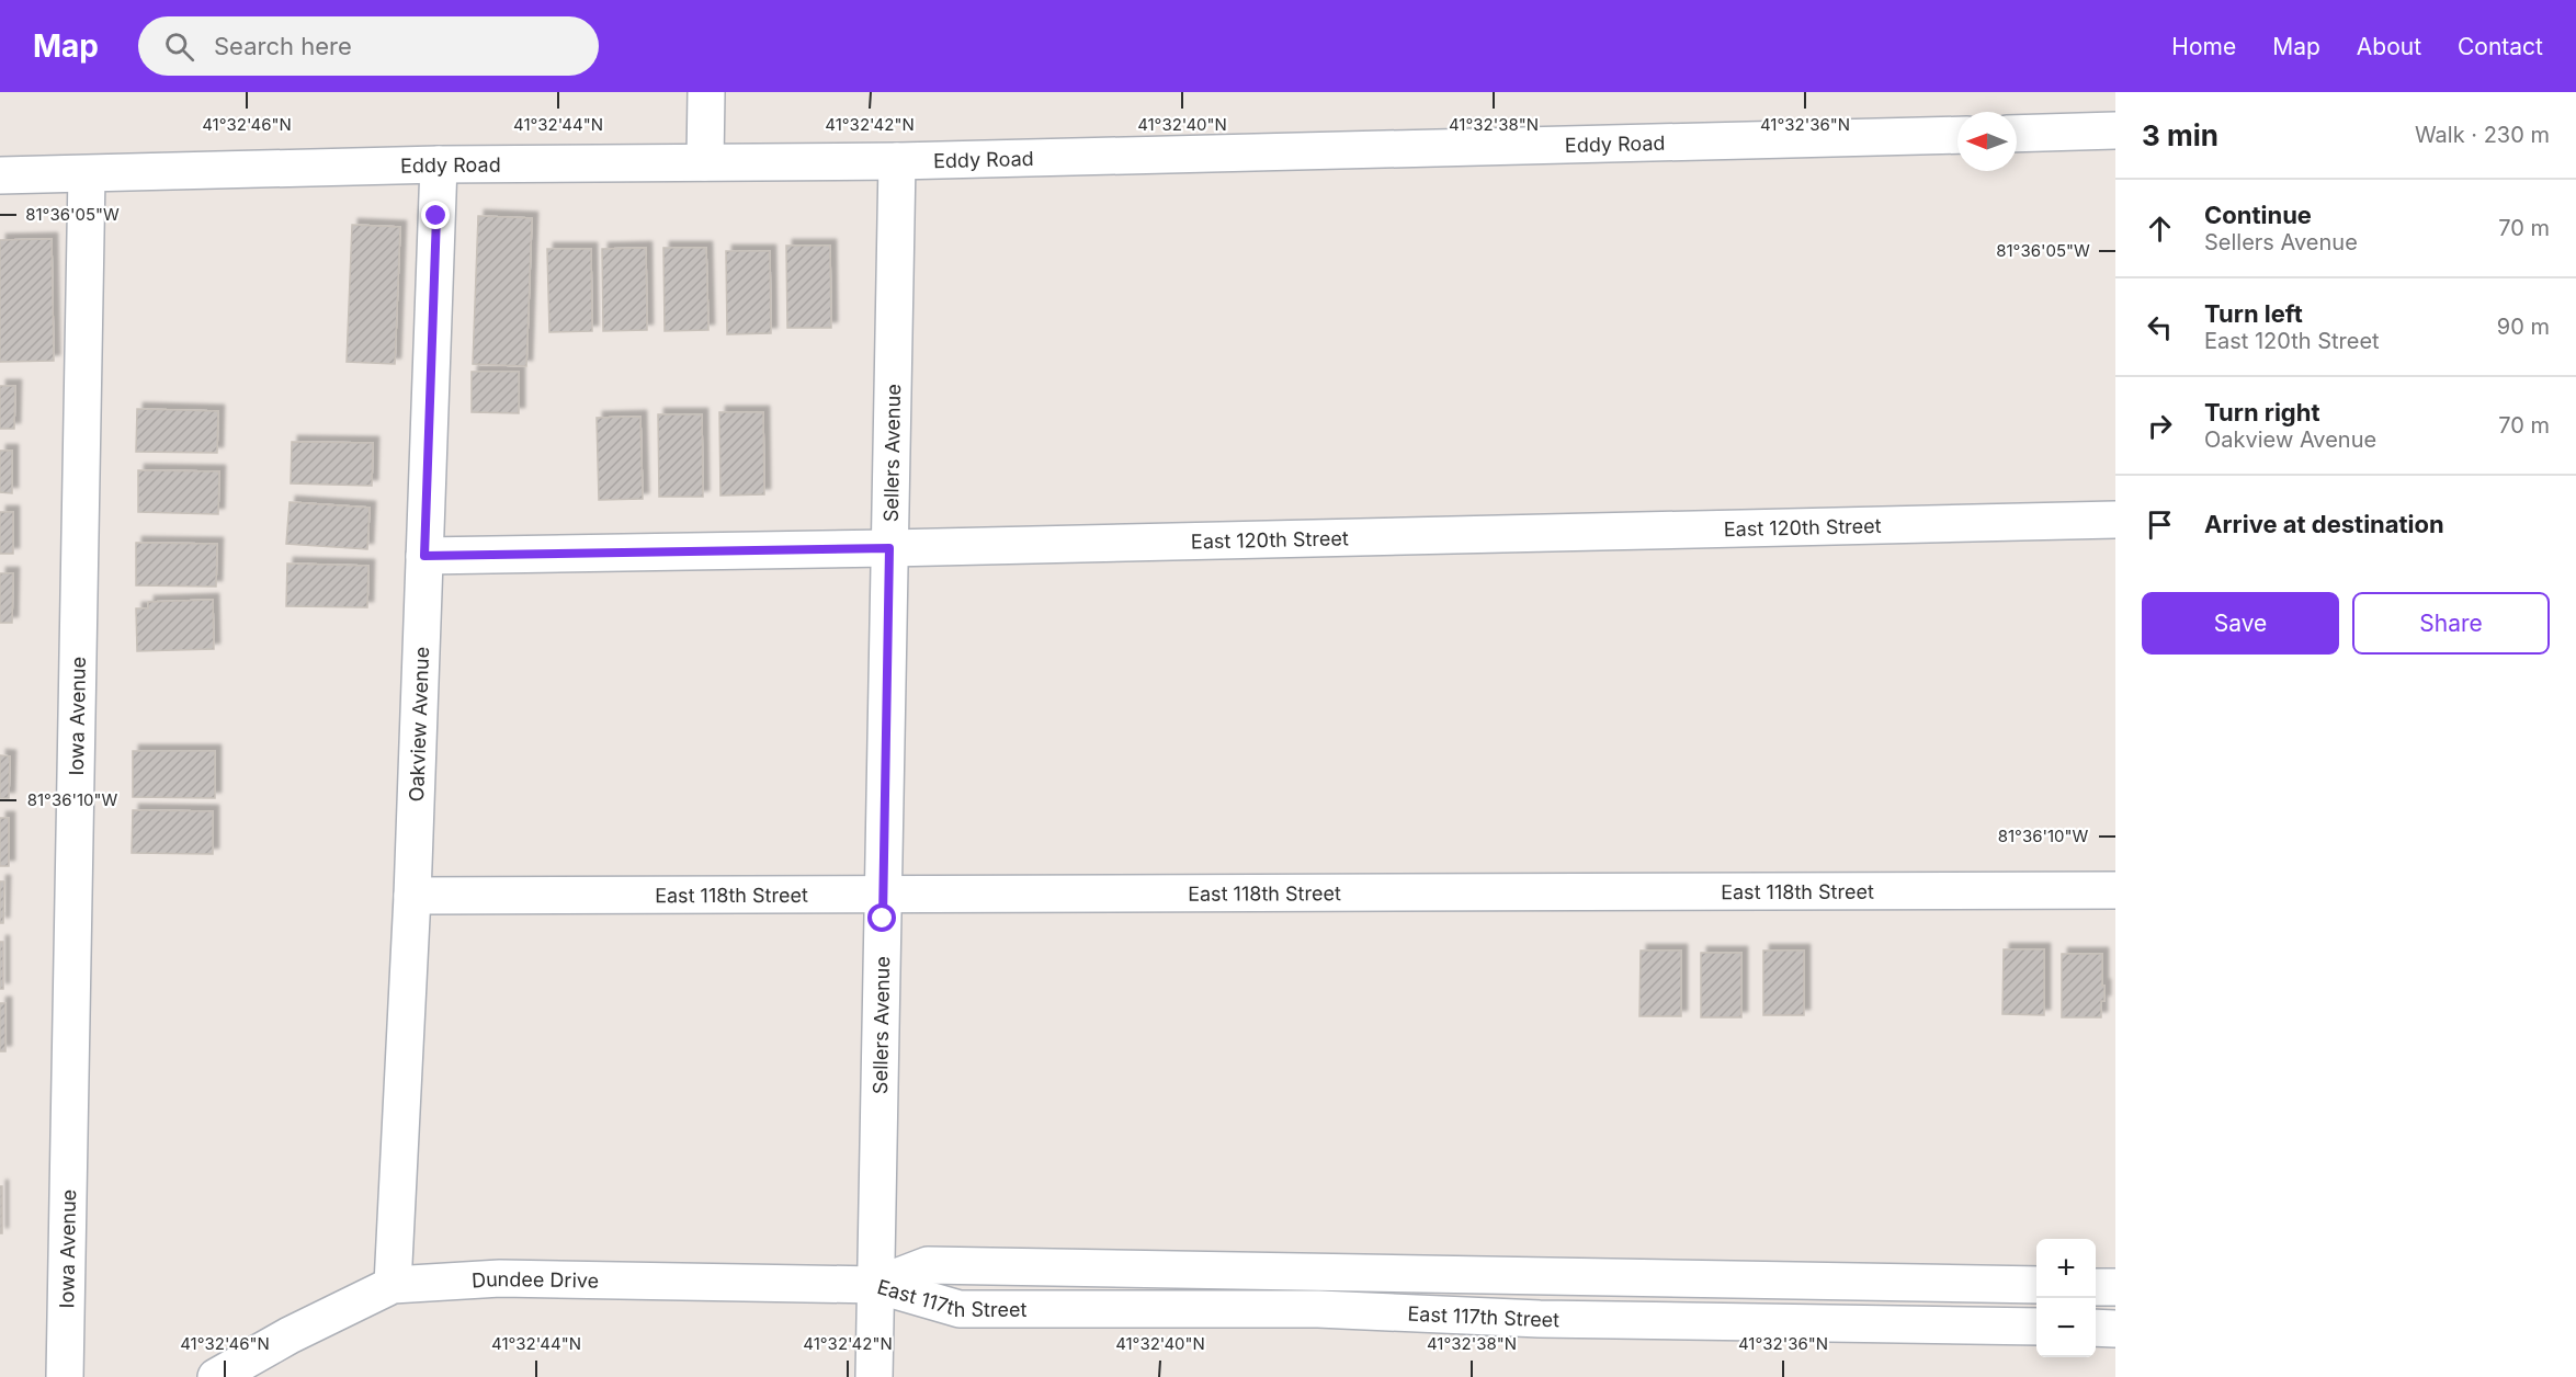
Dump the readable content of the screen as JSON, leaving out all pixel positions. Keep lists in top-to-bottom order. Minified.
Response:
{"streets":{"street":["Eddy Road","Sellers Avenue","East 120th Street","Iowa Avenue","Oakview Avenue","East 118th Street","Dundee Drive","East 117th Street"]},"crossings":[["Eddy Road","Sellers Avenue"],["Eddy Road","Iowa Avenue"],["Eddy Road","Oakview Avenue"],["Sellers Avenue","East 120th Street"],["Sellers Avenue","East 118th Street"],["Sellers Avenue","Dundee Drive"],["Sellers Avenue","East 117th Street"],["East 120th Street","Oakview Avenue"],["Oakview Avenue","East 118th Street"],["Oakview Avenue","Dundee Drive"],["Dundee Drive","East 117th Street"]],"north":"left","page":{"header":"Map","search":"Search here","nav":["Home","Map","About","Contact"],"heading":["3 min","Walk · 230 m"],"list":[["Continue","Sellers Avenue","70 m"],["Turn left","East 120th Street","90 m"],["Turn right","Oakview Avenue","70 m"],"Arrive at destination"],"buttons":["Save","Share"],"map_buttons":["+","−"]},"coordinates":["41°32'46\"N","41°32'44\"N","41°32'42\"N","41°32'40\"N","41°32'38\"N","41°32'36\"N","81°36'05\"W","81°36'10\"W"]}
